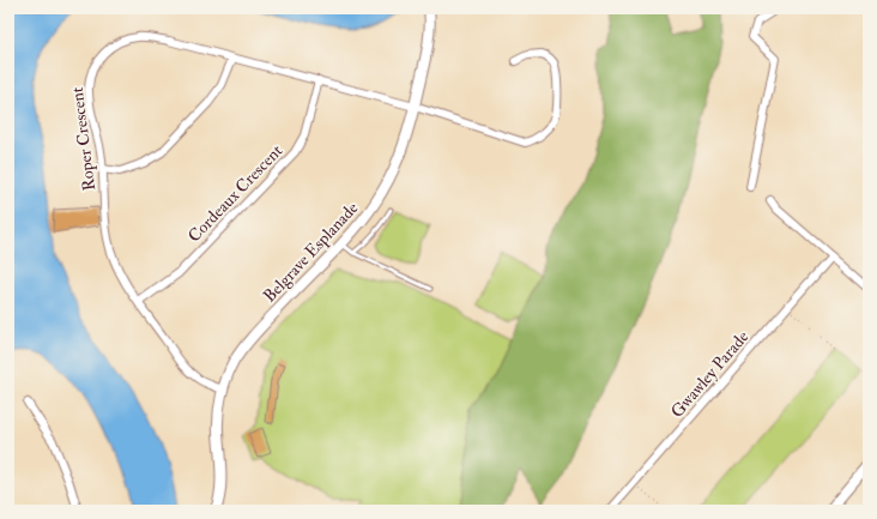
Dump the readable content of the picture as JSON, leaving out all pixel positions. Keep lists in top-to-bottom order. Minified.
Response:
{"streets":{"street":["Roper Crescent","Cordeaux Crescent","Belgrave Esplanade","Gwawley Parade"]},"crossings":[["Roper Crescent","Cordeaux Crescent"],["Roper Crescent","Belgrave Esplanade"]]}
